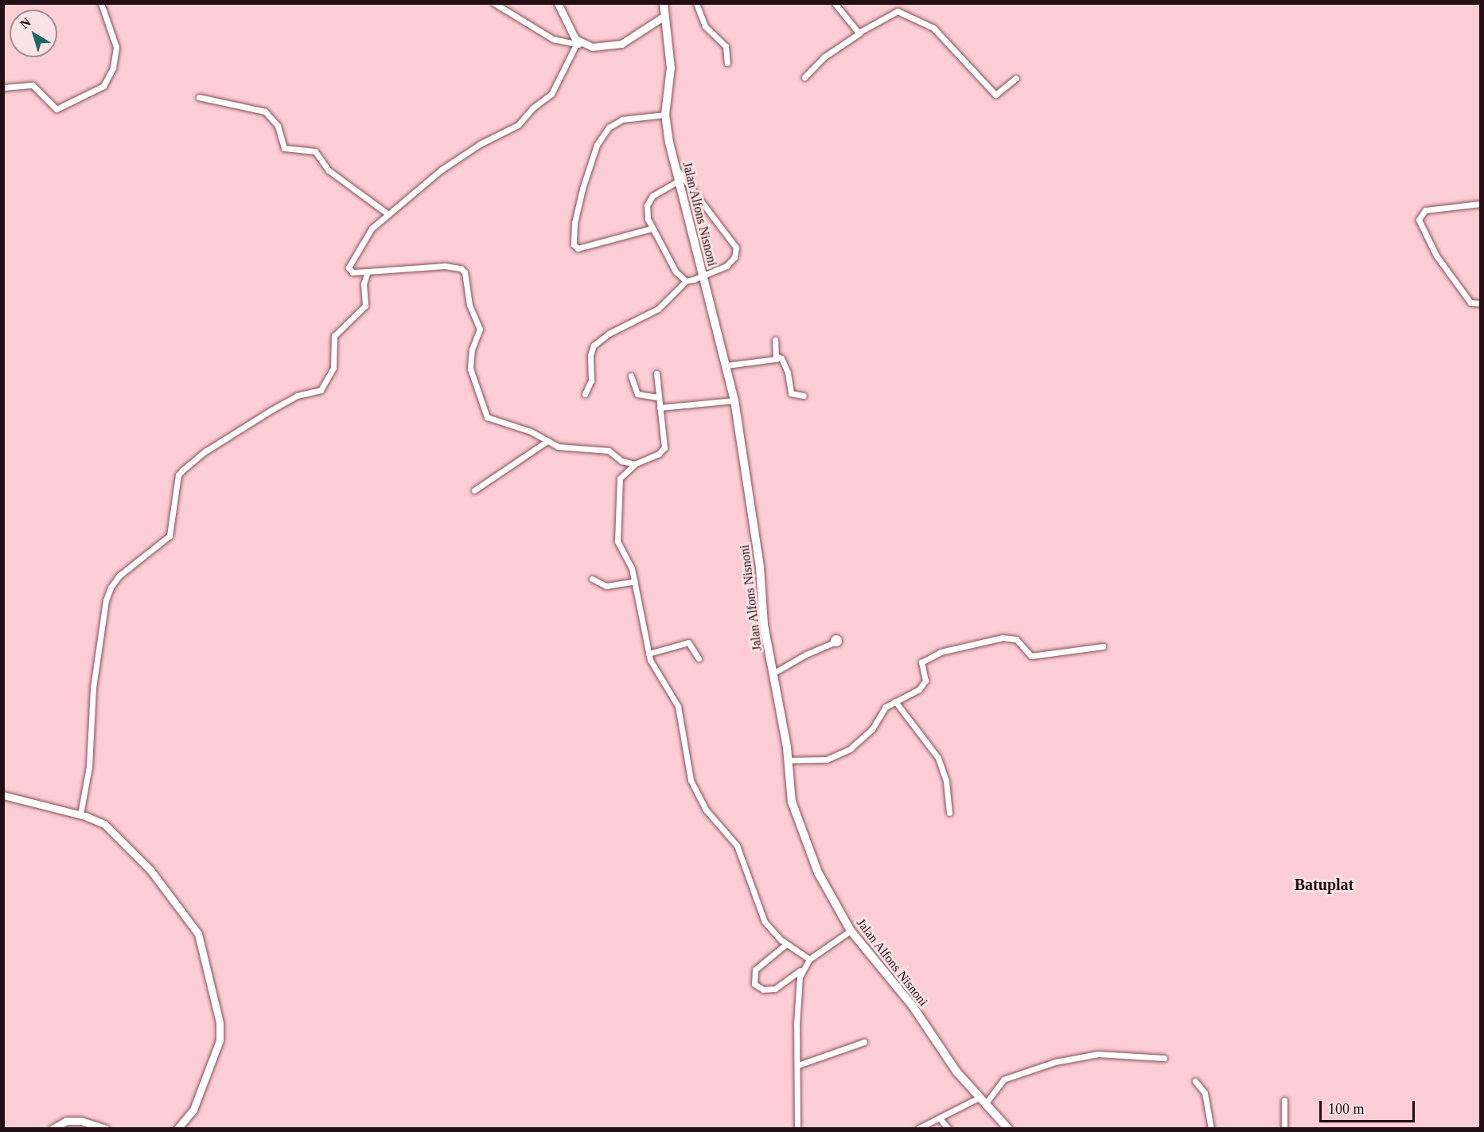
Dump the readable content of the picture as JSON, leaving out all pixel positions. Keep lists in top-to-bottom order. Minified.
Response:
{"streets":{"main road":["Jalan Alfons Nisnoni"]},"districts":["Batuplat"],"scale_bar":"100 m","north":"top left"}
